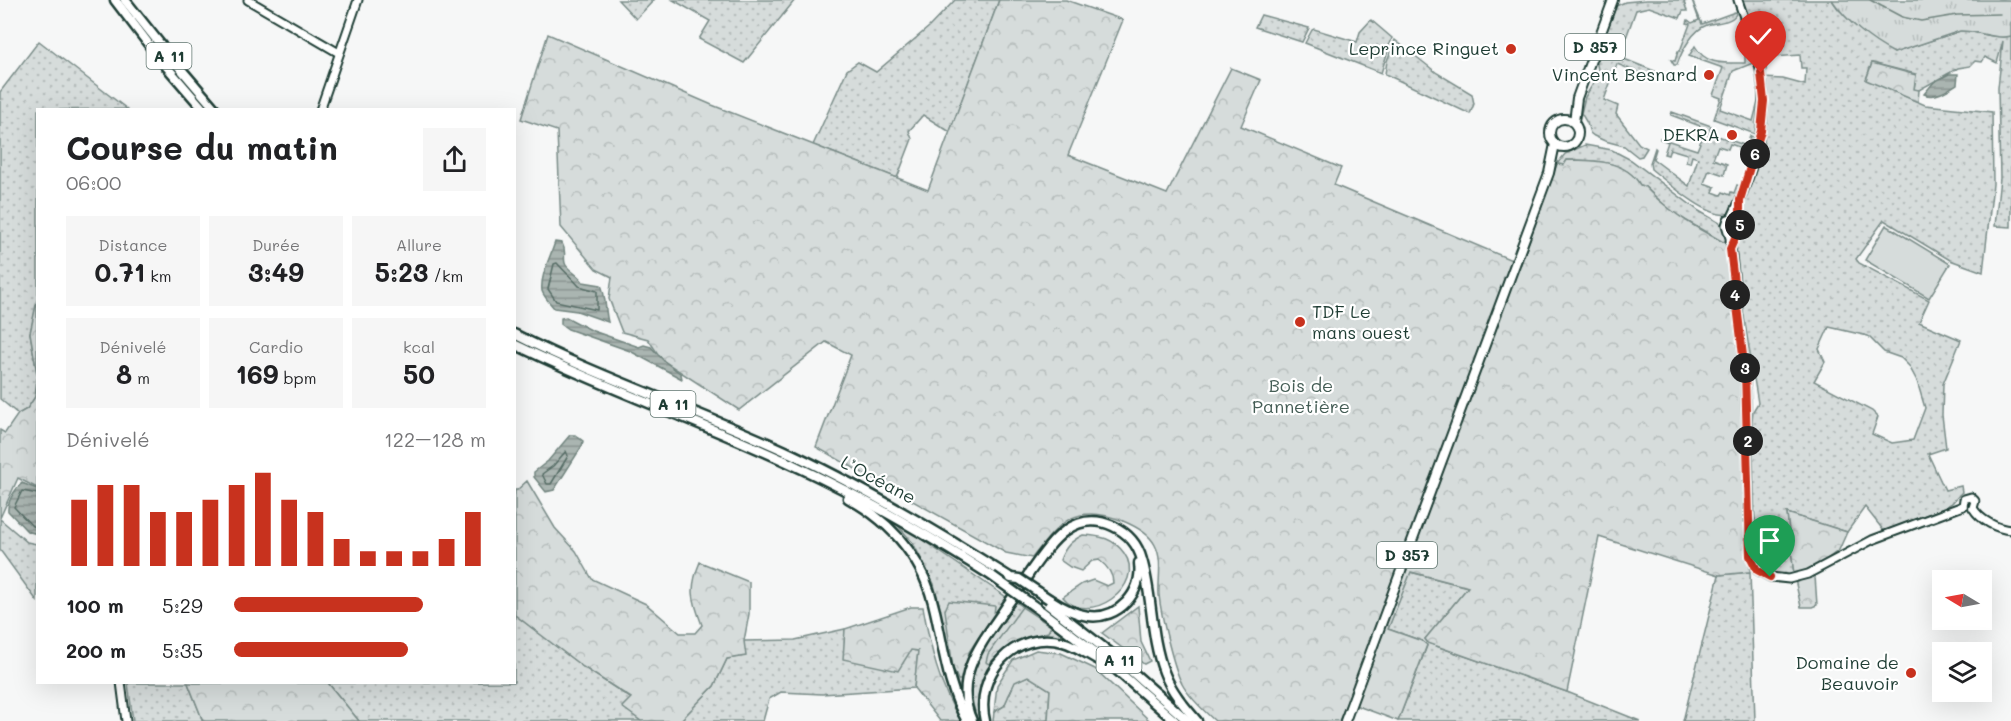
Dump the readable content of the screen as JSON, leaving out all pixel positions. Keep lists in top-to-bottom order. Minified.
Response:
{"streets":{"highway":["A 11","L’Océane"],"main road":["D 357"]},"parks":["Bois de Pannetière"],"places":["Leprince Ringuet","Vincent Besnard","DEKRA","TDF Le mans ouest","Domaine de Beauvoir"],"north":"left","page":{"heading":["Course du matin","06:00"],"pins":["6","5","4","3","2"],"stats":[["Distance","0.71 km"],["Durée","3:49"],["Allure","5:23 /km"],["Dénivelé","8 m"],["Cardio","169 bpm"],["kcal","50"]],"chart":["Dénivelé","122–128 m"],"list":[{"name":"100 m","note":"5:29"},{"name":"200 m","note":"5:35"}]}}
